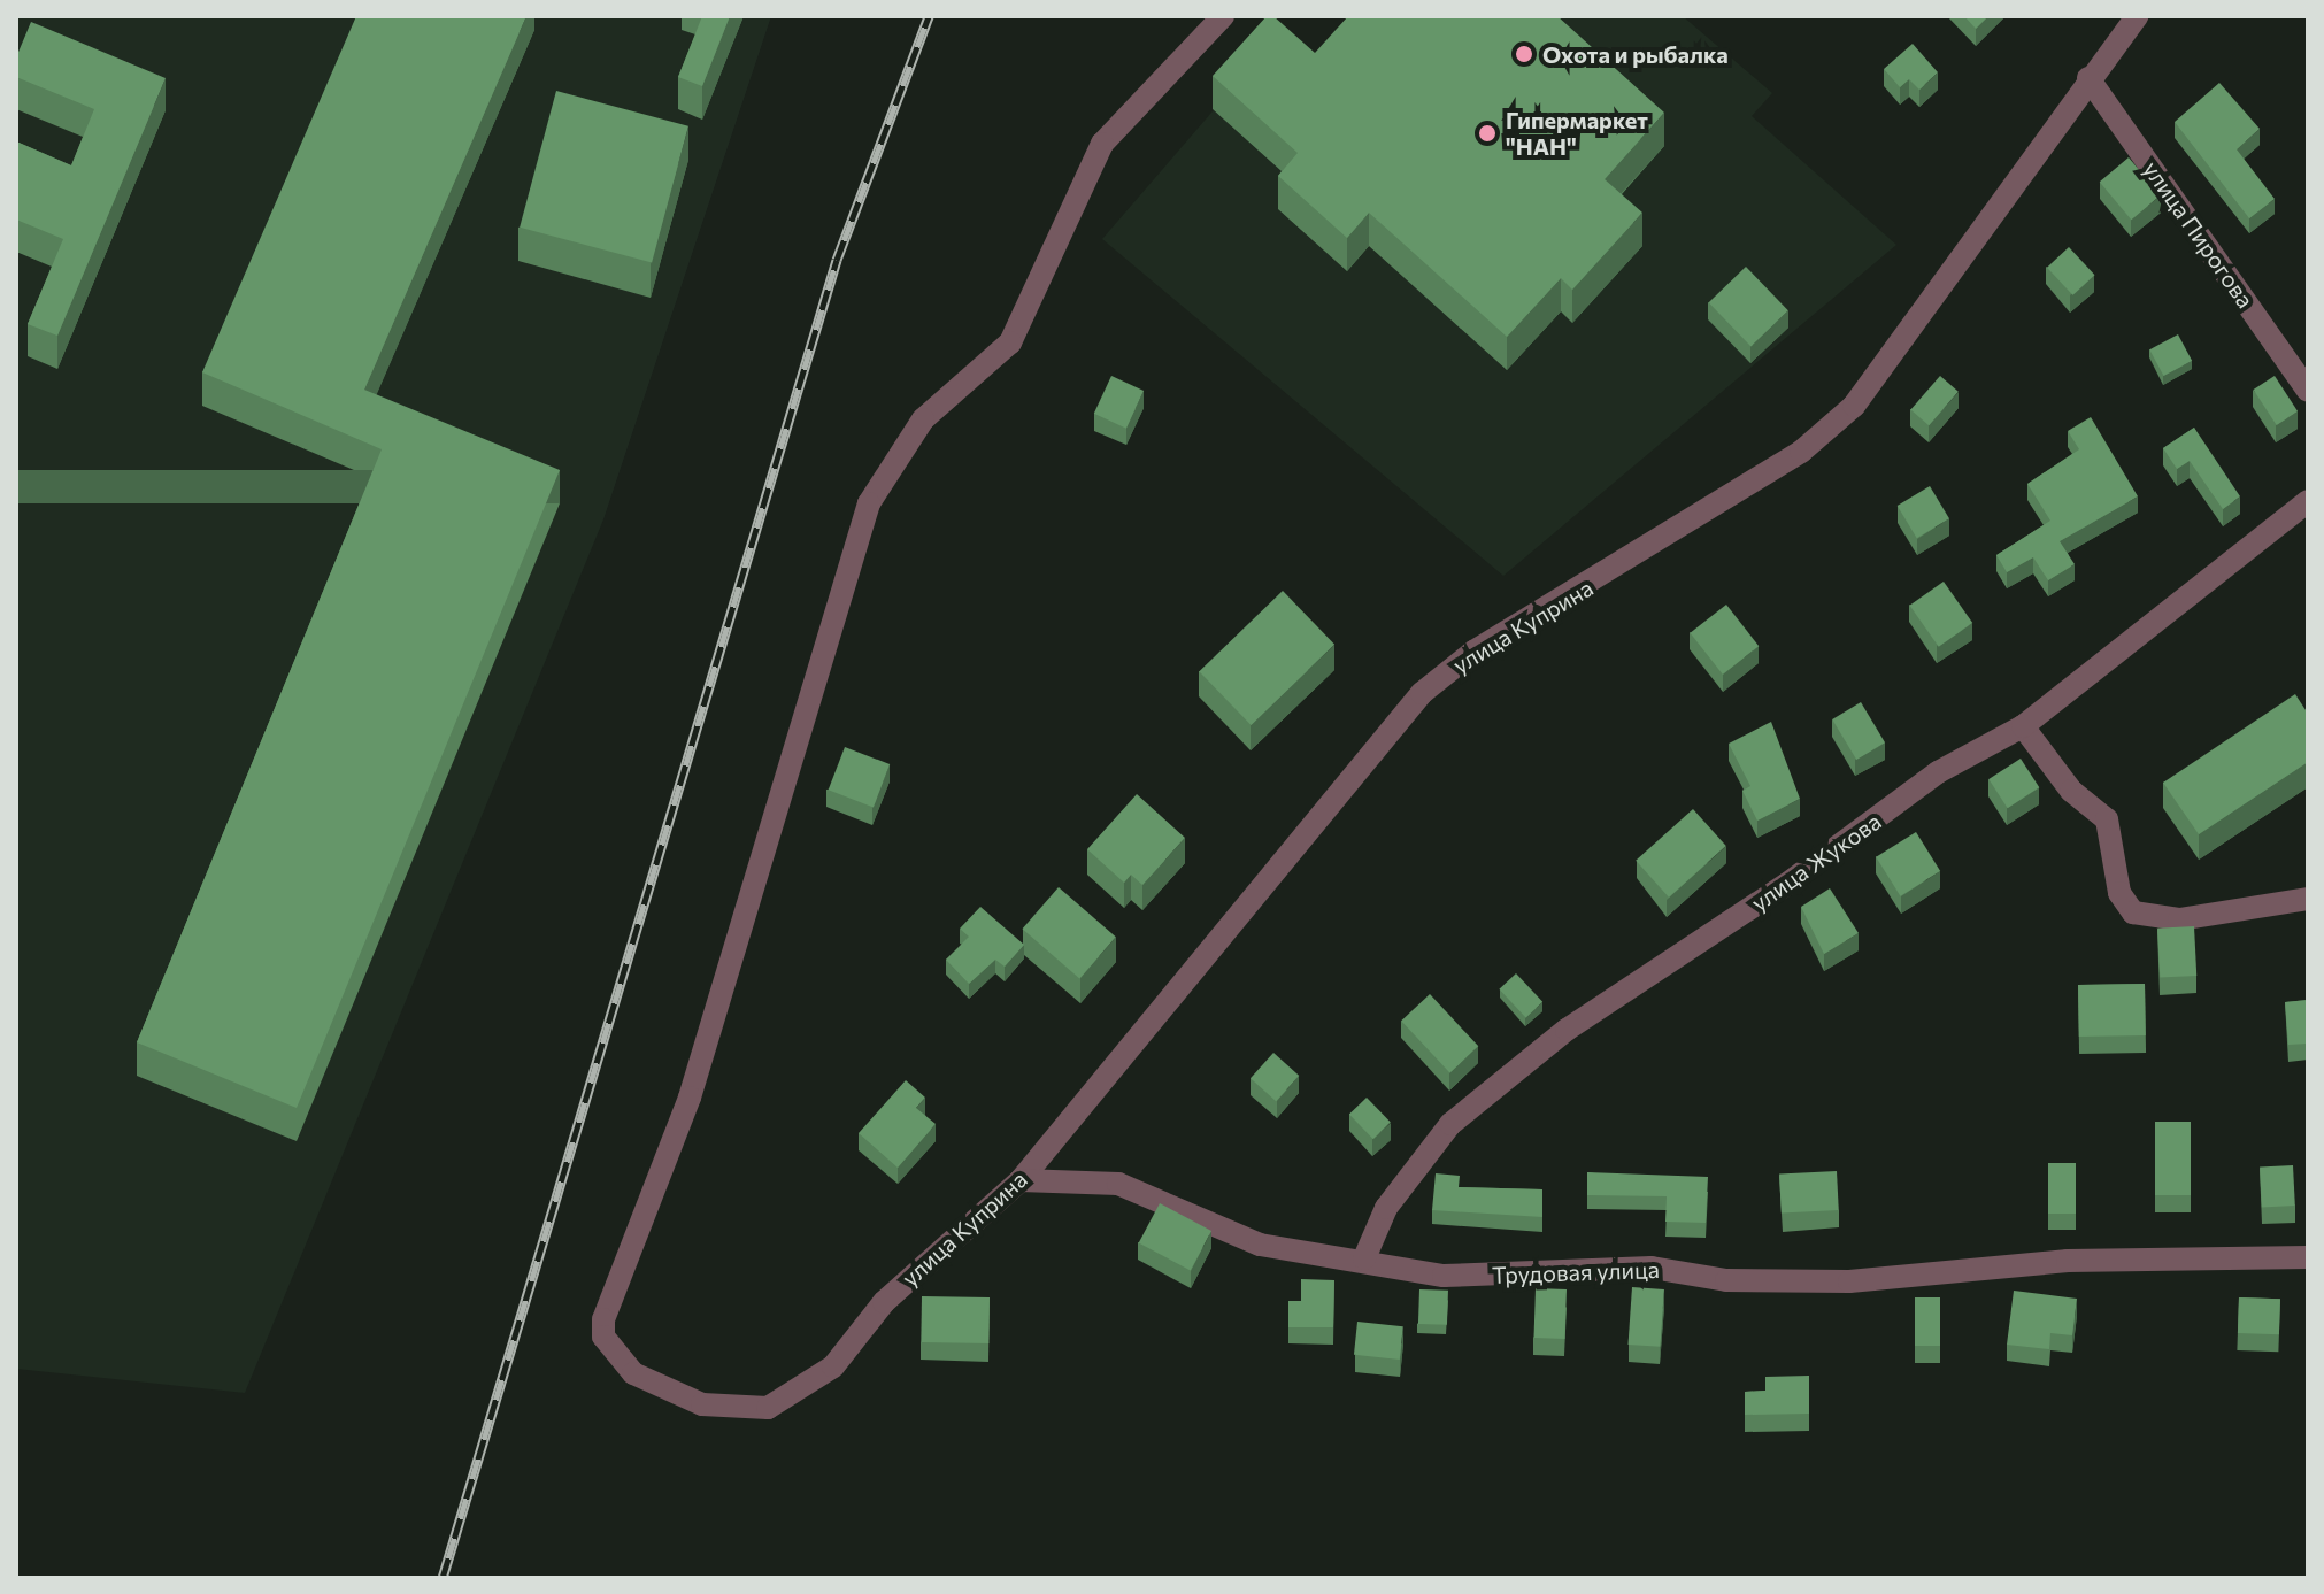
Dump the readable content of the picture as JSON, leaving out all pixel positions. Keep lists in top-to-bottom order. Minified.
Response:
{"streets":{"street":["улица Пирогова","улица Куприна","улица Жукова","Трудовая улица"]},"crossings":[["улица Пирогова","улица Куприна"],["улица Куприна","Трудовая улица"],["улица Жукова","Трудовая улица"]],"places":["Охота и рыбалка","Гипермаркет \"НАН\""]}
